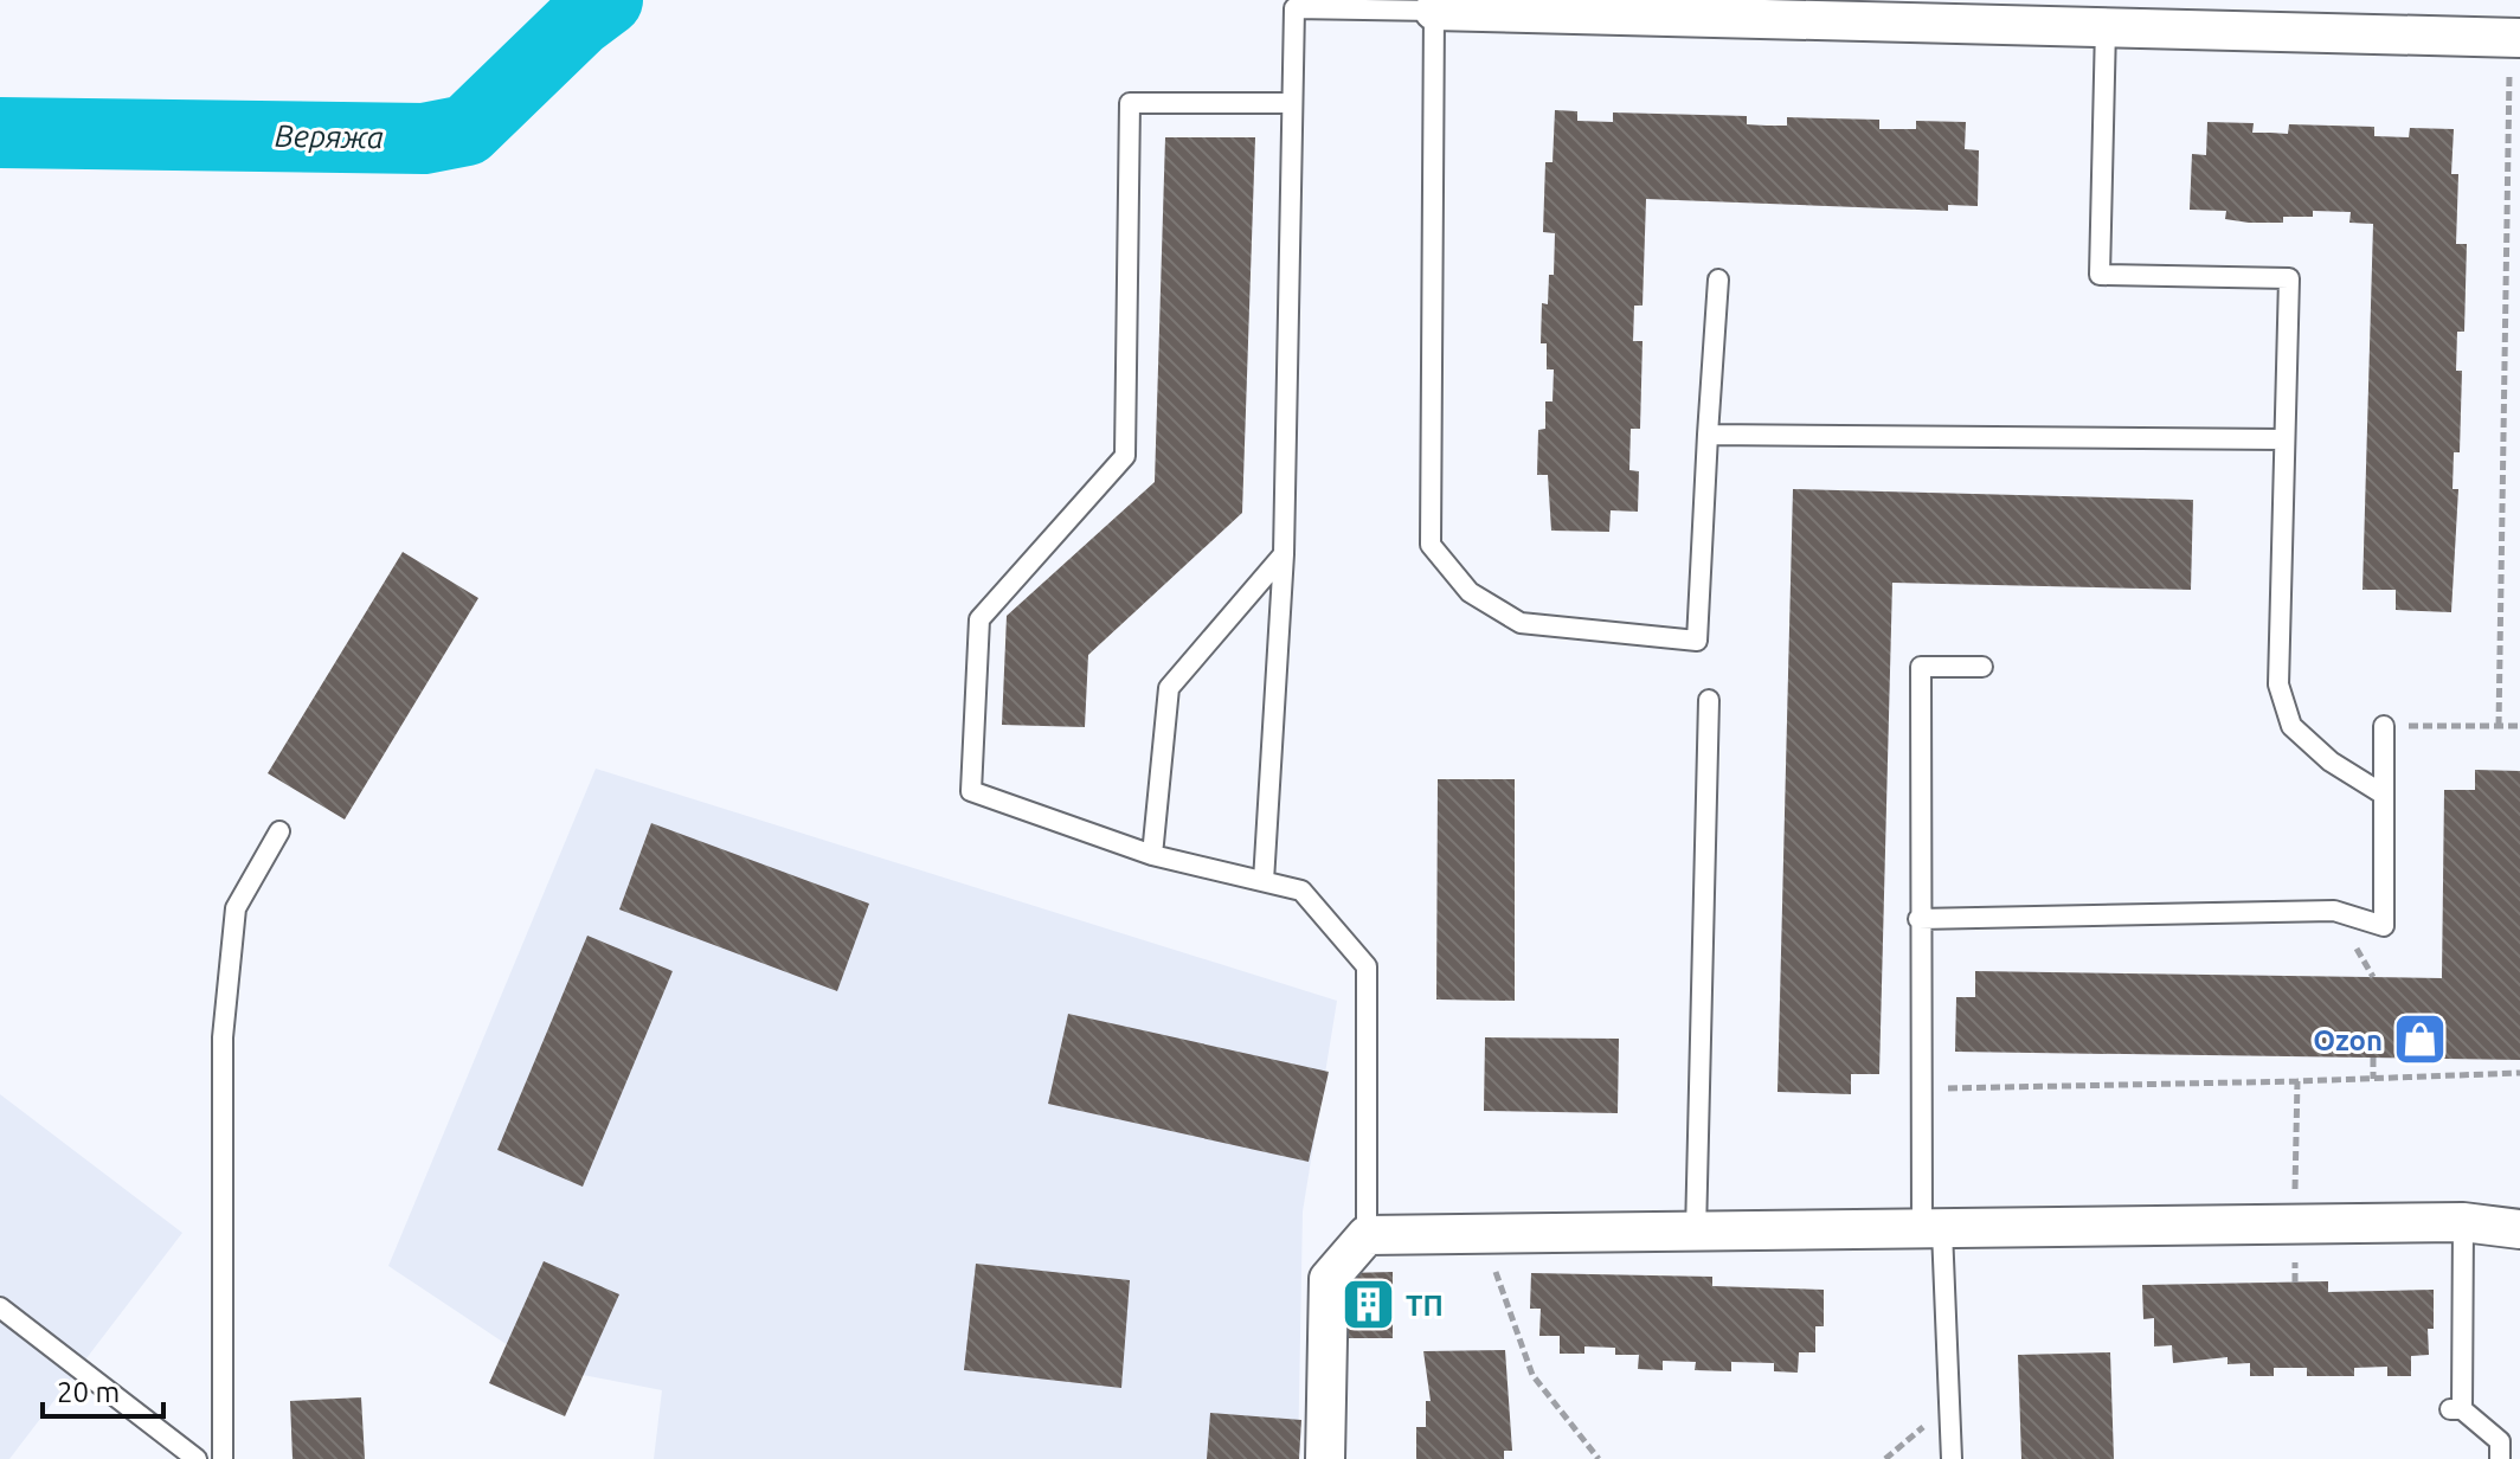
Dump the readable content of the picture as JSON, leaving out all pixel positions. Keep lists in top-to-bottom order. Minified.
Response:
{"water":["Веряжа"],"places":{"shop":["Ozon"],"building":["ТП"]},"scale_bar":"20 m"}
